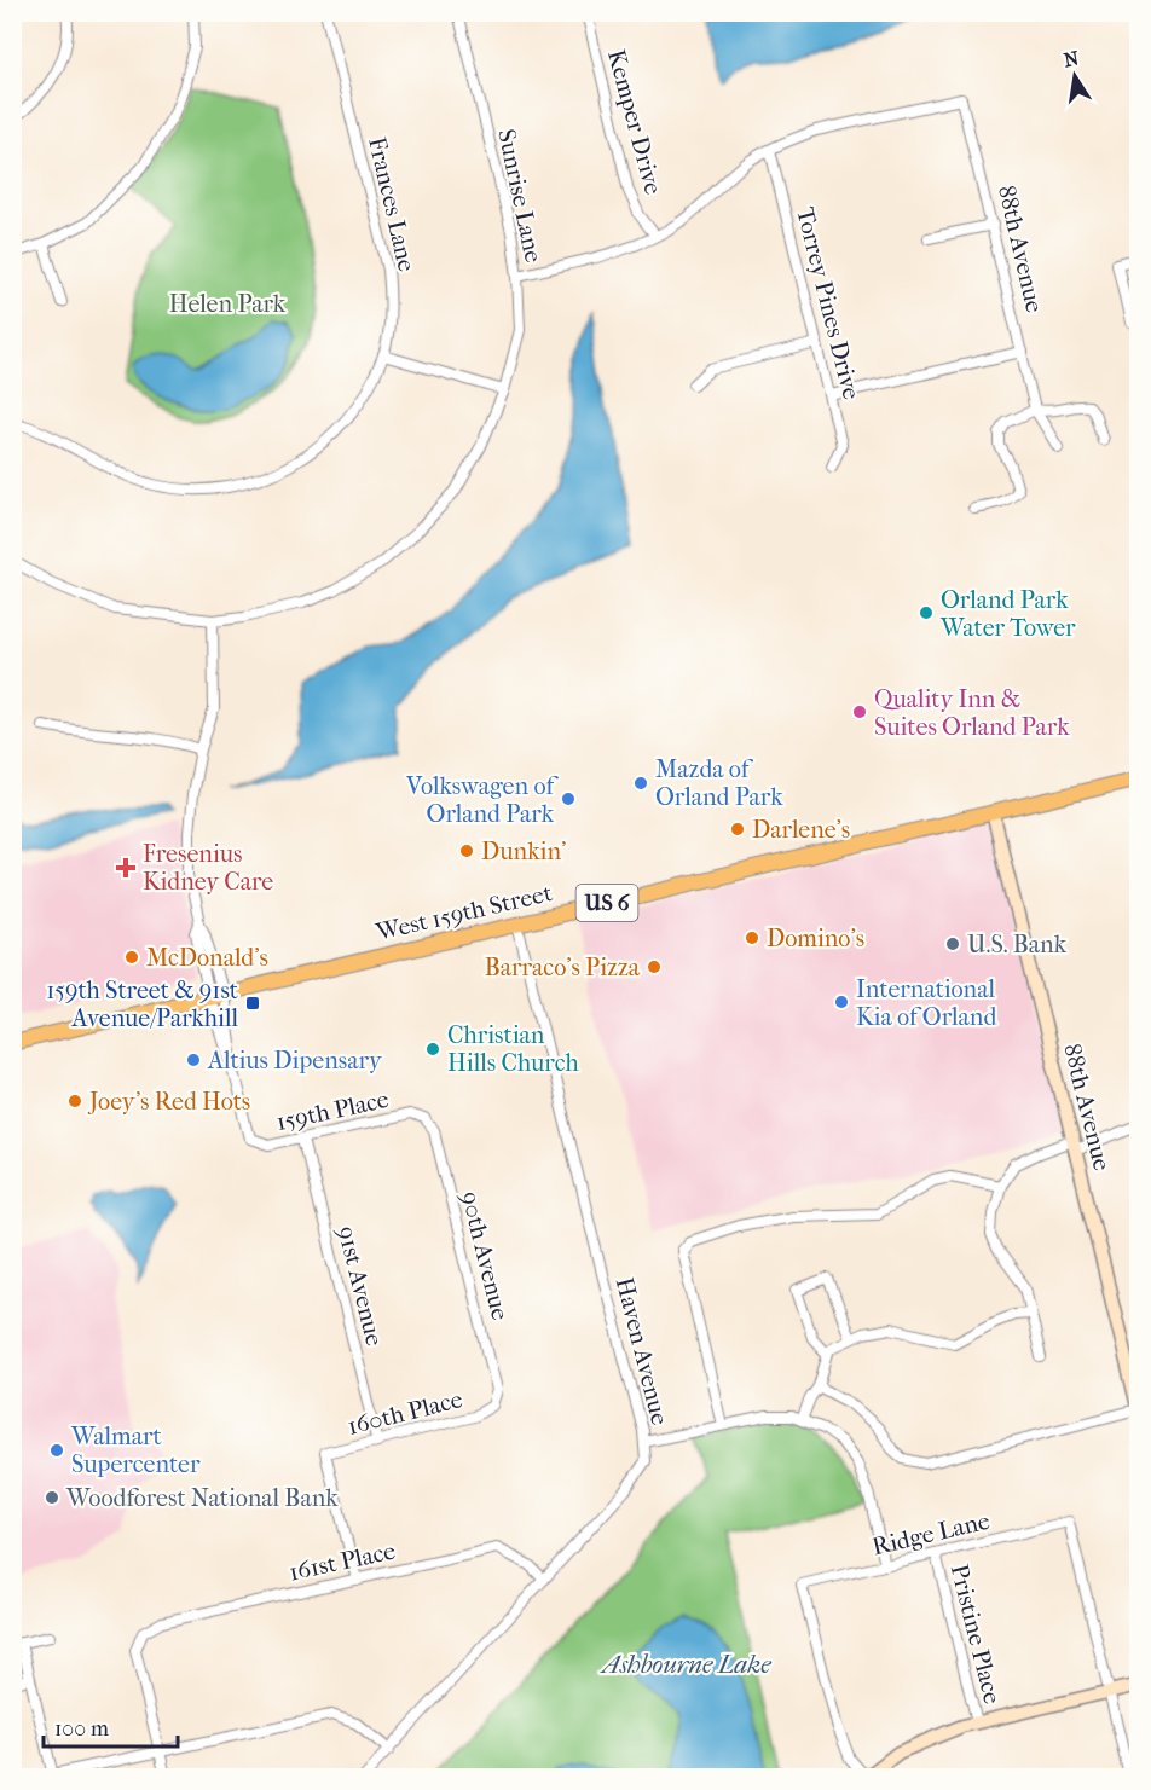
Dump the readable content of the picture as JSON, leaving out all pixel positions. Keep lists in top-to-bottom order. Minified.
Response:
{"streets":{"main road":["US 6","West 159th Street"],"street":["Kemper Drive","Sunrise Lane","Frances Lane","88th Avenue","Torrey Pines Drive","159th Place","90th Avenue","91st Avenue","Haven Avenue","160th Place","Ridge Lane","161st Place","Pristine Place"]},"crossings":[["88th Avenue","Torrey Pines Drive"],["88th Avenue","West 159th Street"],["West 159th Street","159th Place"],["West 159th Street","Haven Avenue"],["159th Place","90th Avenue"],["159th Place","91st Avenue"],["90th Avenue","160th Place"],["91st Avenue","160th Place"],["Haven Avenue","161st Place"],["160th Place","161st Place"],["Ridge Lane","Pristine Place"]],"water":["Ashbourne Lake"],"parks":["Helen Park"],"places":{"other":["Orland Park Water Tower","Quality Inn & Suites Orland Park","Mazda of Orland Park","Volkswagen of Orland Park","Darlene's","Dunkin'","Domino's","U.S. Bank","McDonald's","Barraco's Pizza","International Kia of Orland","Christian Hills Church","Altius Dipensary","Joey's Red Hots","Walmart Supercenter","Woodforest National Bank"],"health":["Fresenius Kidney Care"],"transit":["159th Street & 91st Avenue/Parkhill"]},"scale_bar":"100 m","north":"top"}
